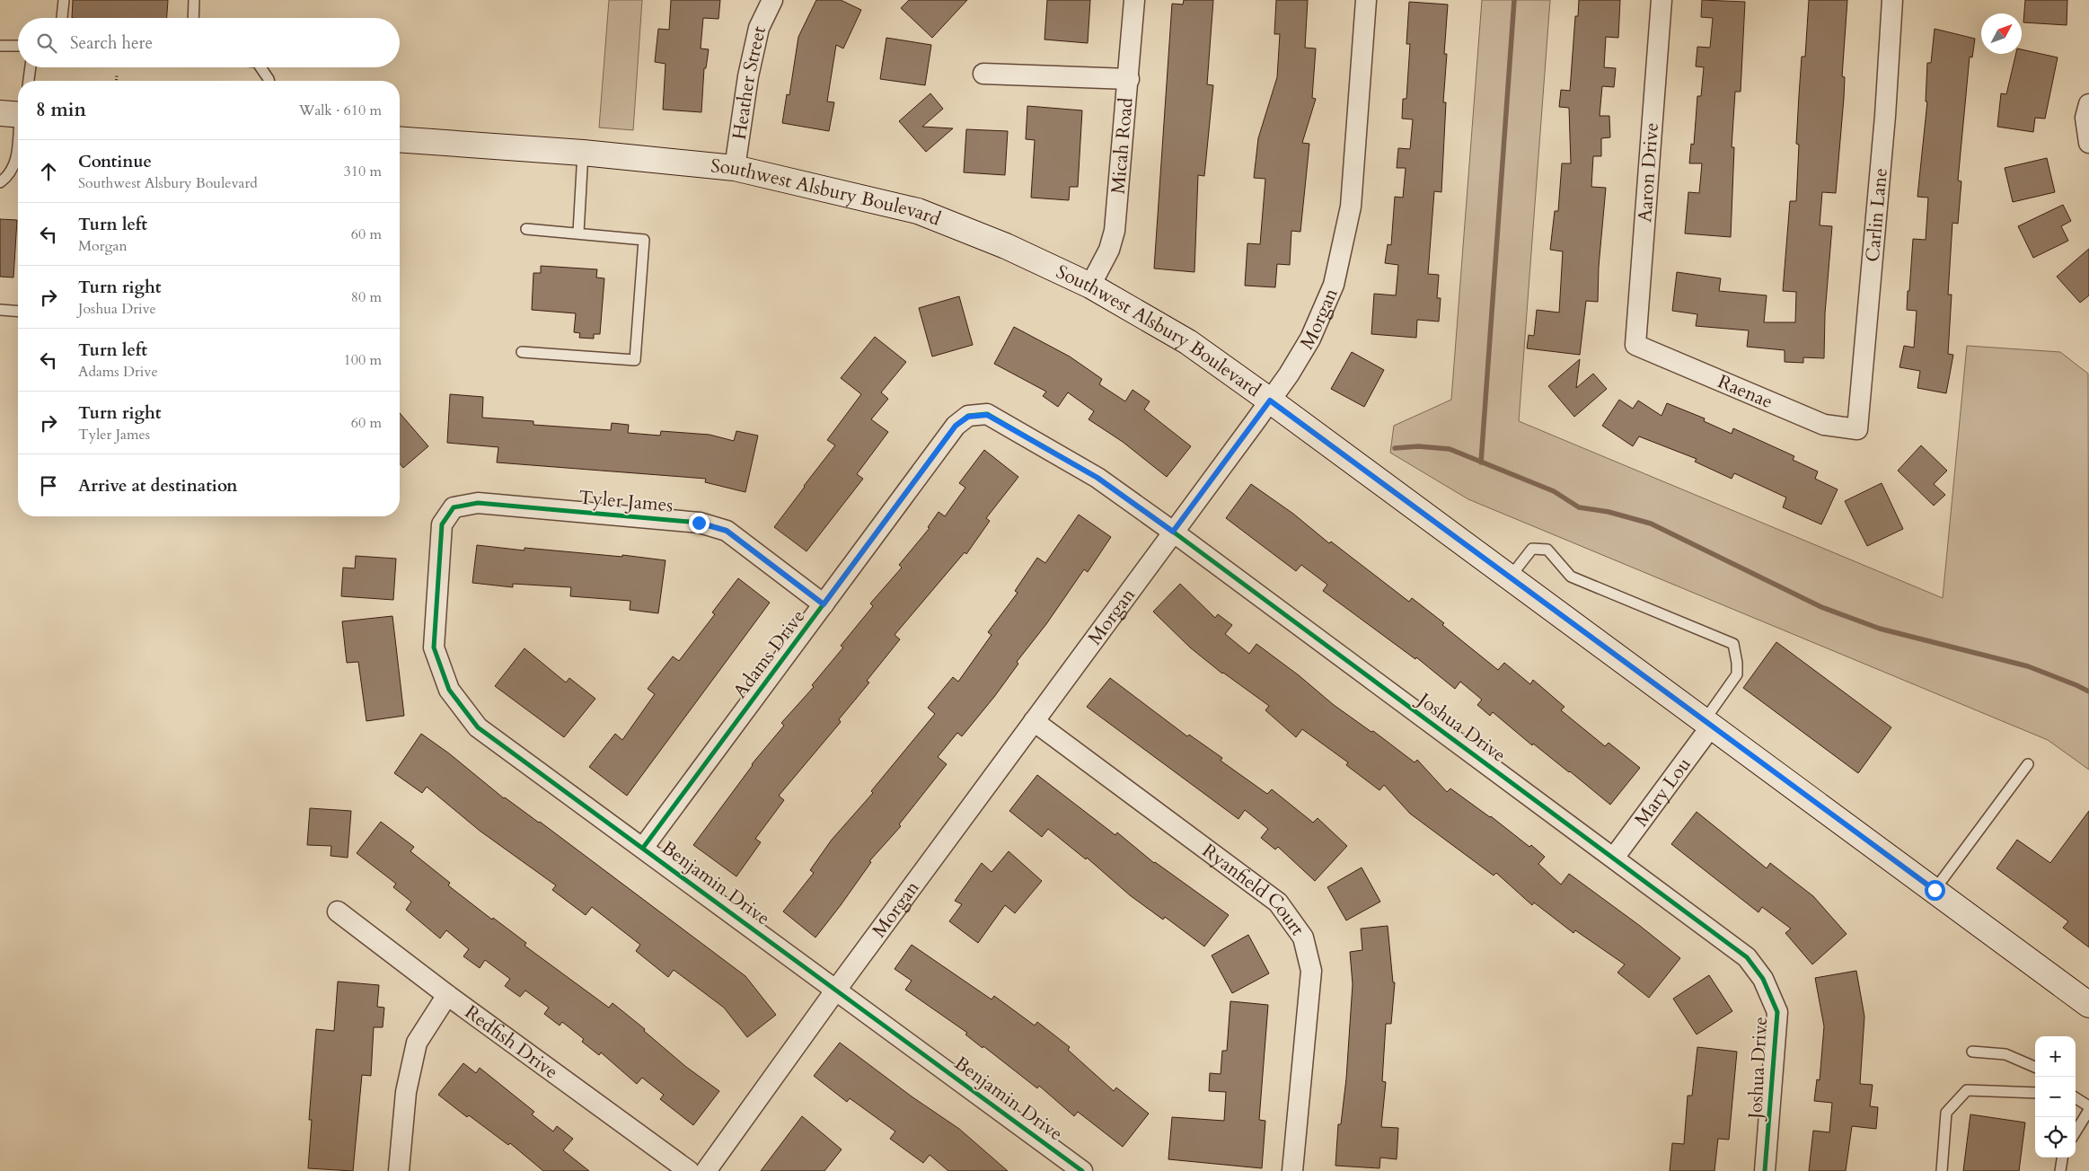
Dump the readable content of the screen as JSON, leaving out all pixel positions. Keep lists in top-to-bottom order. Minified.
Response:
{"streets":{"main road":["Southwest Alsbury Boulevard"],"street":["Heather Street","Micah Road","Aaron Drive","Carlin Lane","Morgan","Raenae","Tyler James","Adams Drive","Joshua Drive","Mary Lou","Benjamin Drive","Ryanfield Court","Redfish Drive"]},"crossings":[["Heather Street","Southwest Alsbury Boulevard"],["Micah Road","Southwest Alsbury Boulevard"],["Aaron Drive","Raenae"],["Southwest Alsbury Boulevard","Morgan"],["Southwest Alsbury Boulevard","Mary Lou"],["Carlin Lane","Raenae"],["Morgan","Joshua Drive"],["Morgan","Benjamin Drive"],["Morgan","Ryanfield Court"],["Tyler James","Adams Drive"],["Tyler James","Benjamin Drive"],["Adams Drive","Joshua Drive"],["Adams Drive","Benjamin Drive"],["Joshua Drive","Mary Lou"]],"north":"top right","page":{"search":"Search here","heading":["8 min","Walk · 610 m"],"list":[["Continue","Southwest Alsbury Boulevard","310 m"],["Turn left","Morgan","60 m"],["Turn right","Joshua Drive","80 m"],["Turn left","Adams Drive","100 m"],["Turn right","Tyler James","60 m"],"Arrive at destination"],"map_buttons":["+","−"]}}
